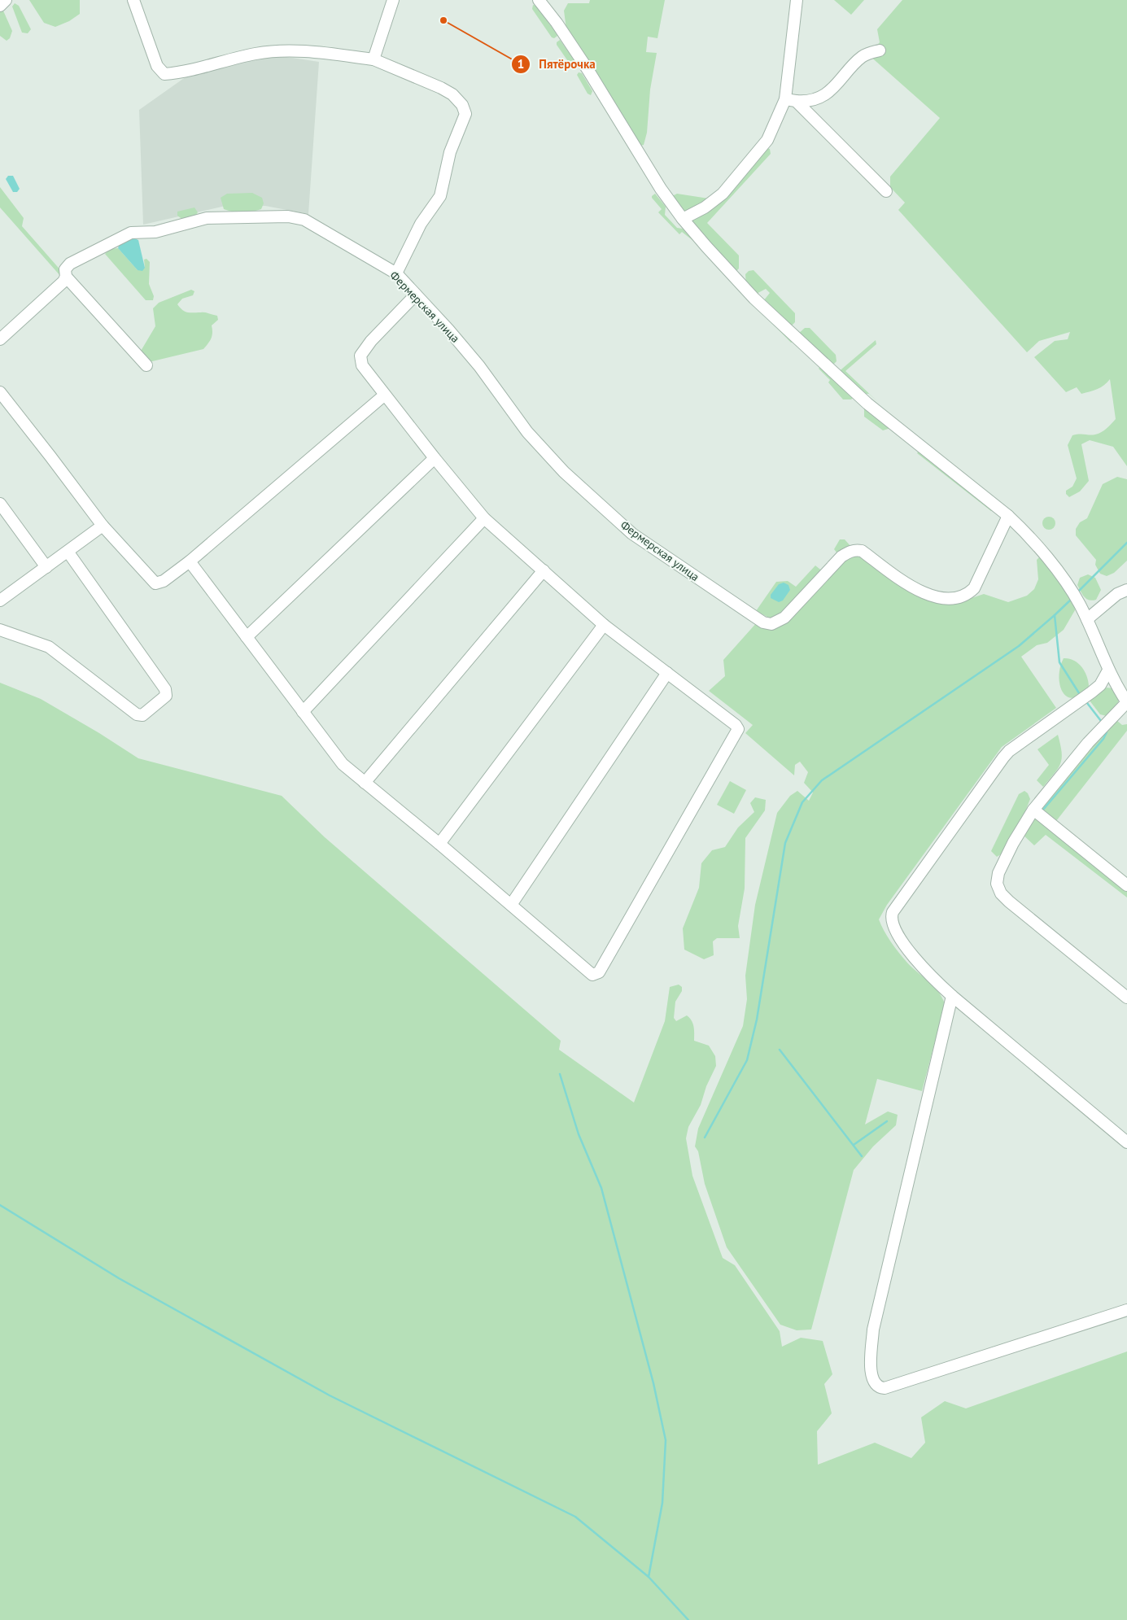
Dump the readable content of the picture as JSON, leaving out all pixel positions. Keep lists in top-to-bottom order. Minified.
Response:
{"streets":{"street":["Фермерская улица"]},"places":["Пятёрочка"]}
